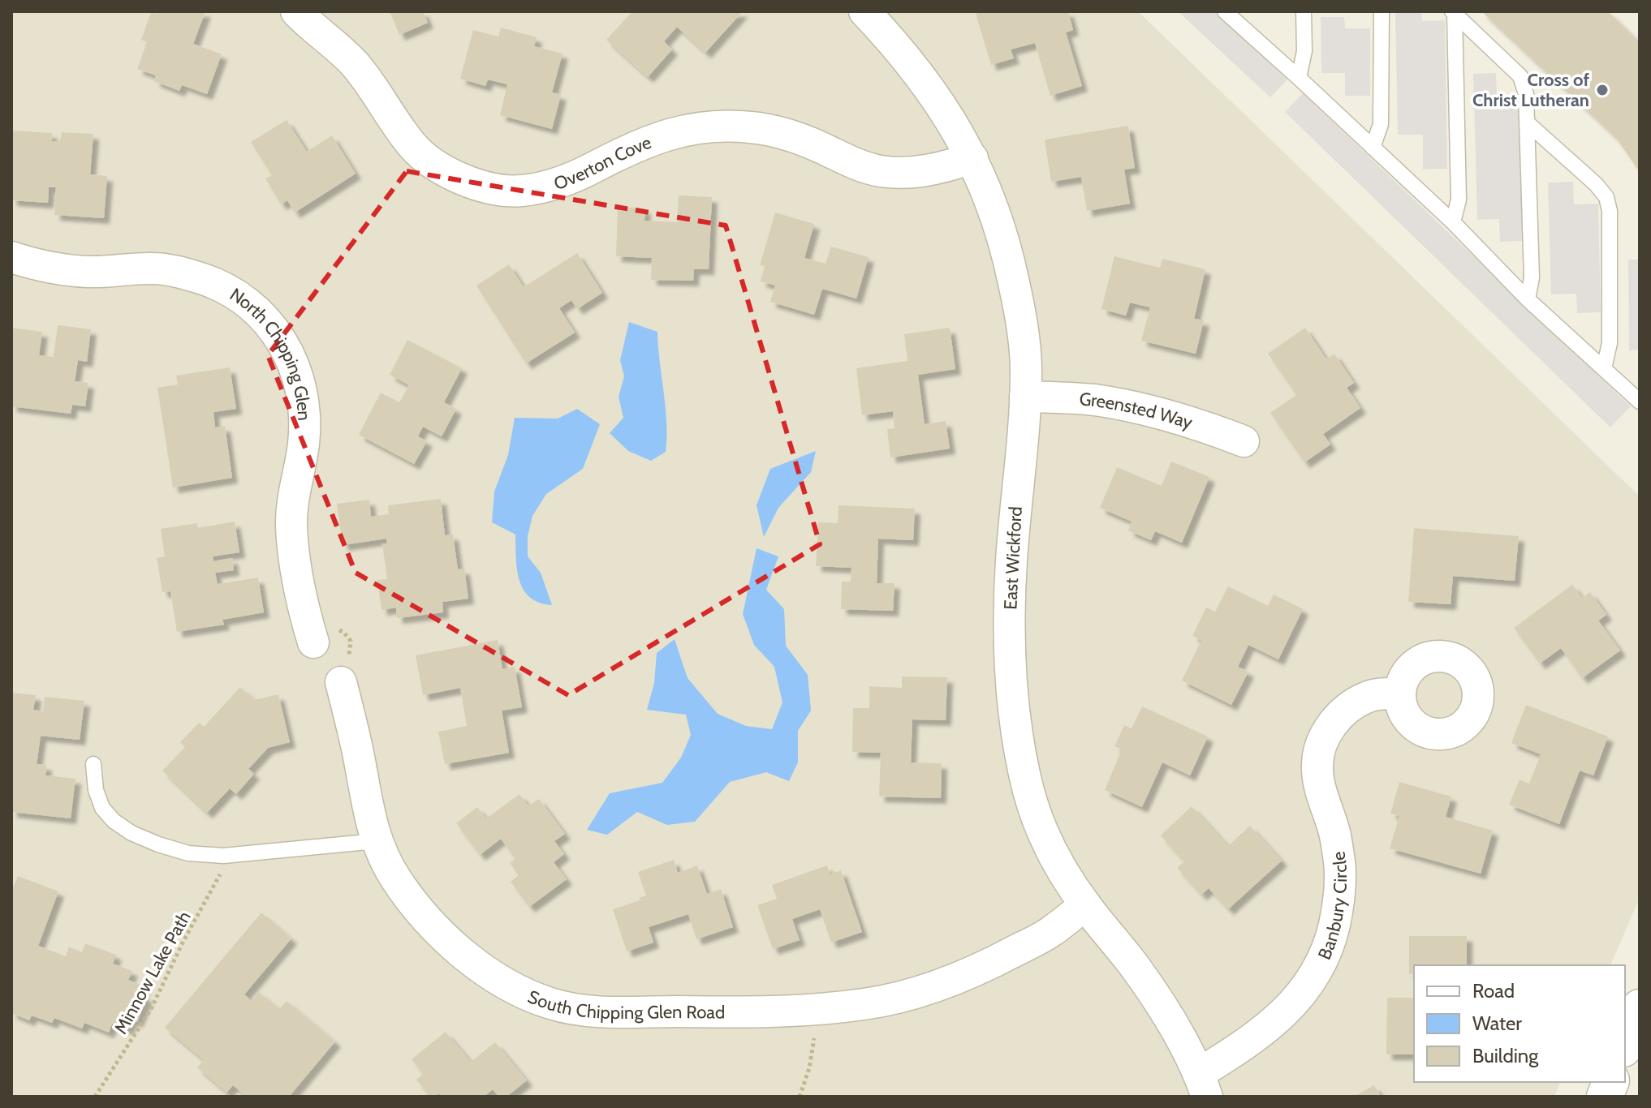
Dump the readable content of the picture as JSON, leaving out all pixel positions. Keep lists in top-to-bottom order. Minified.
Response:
{"streets":{"street":["Overton Cove","North Chipping Glen","Greensted Way","East Wickford","Banbury Circle","South Chipping Glen Road"],"path":["Minnow Lake Path"]},"crossings":[["Overton Cove","East Wickford"],["Greensted Way","East Wickford"],["East Wickford","Banbury Circle"],["East Wickford","South Chipping Glen Road"]],"places":["Cross of Christ Lutheran"],"legend":["Road","Water","Building"]}
